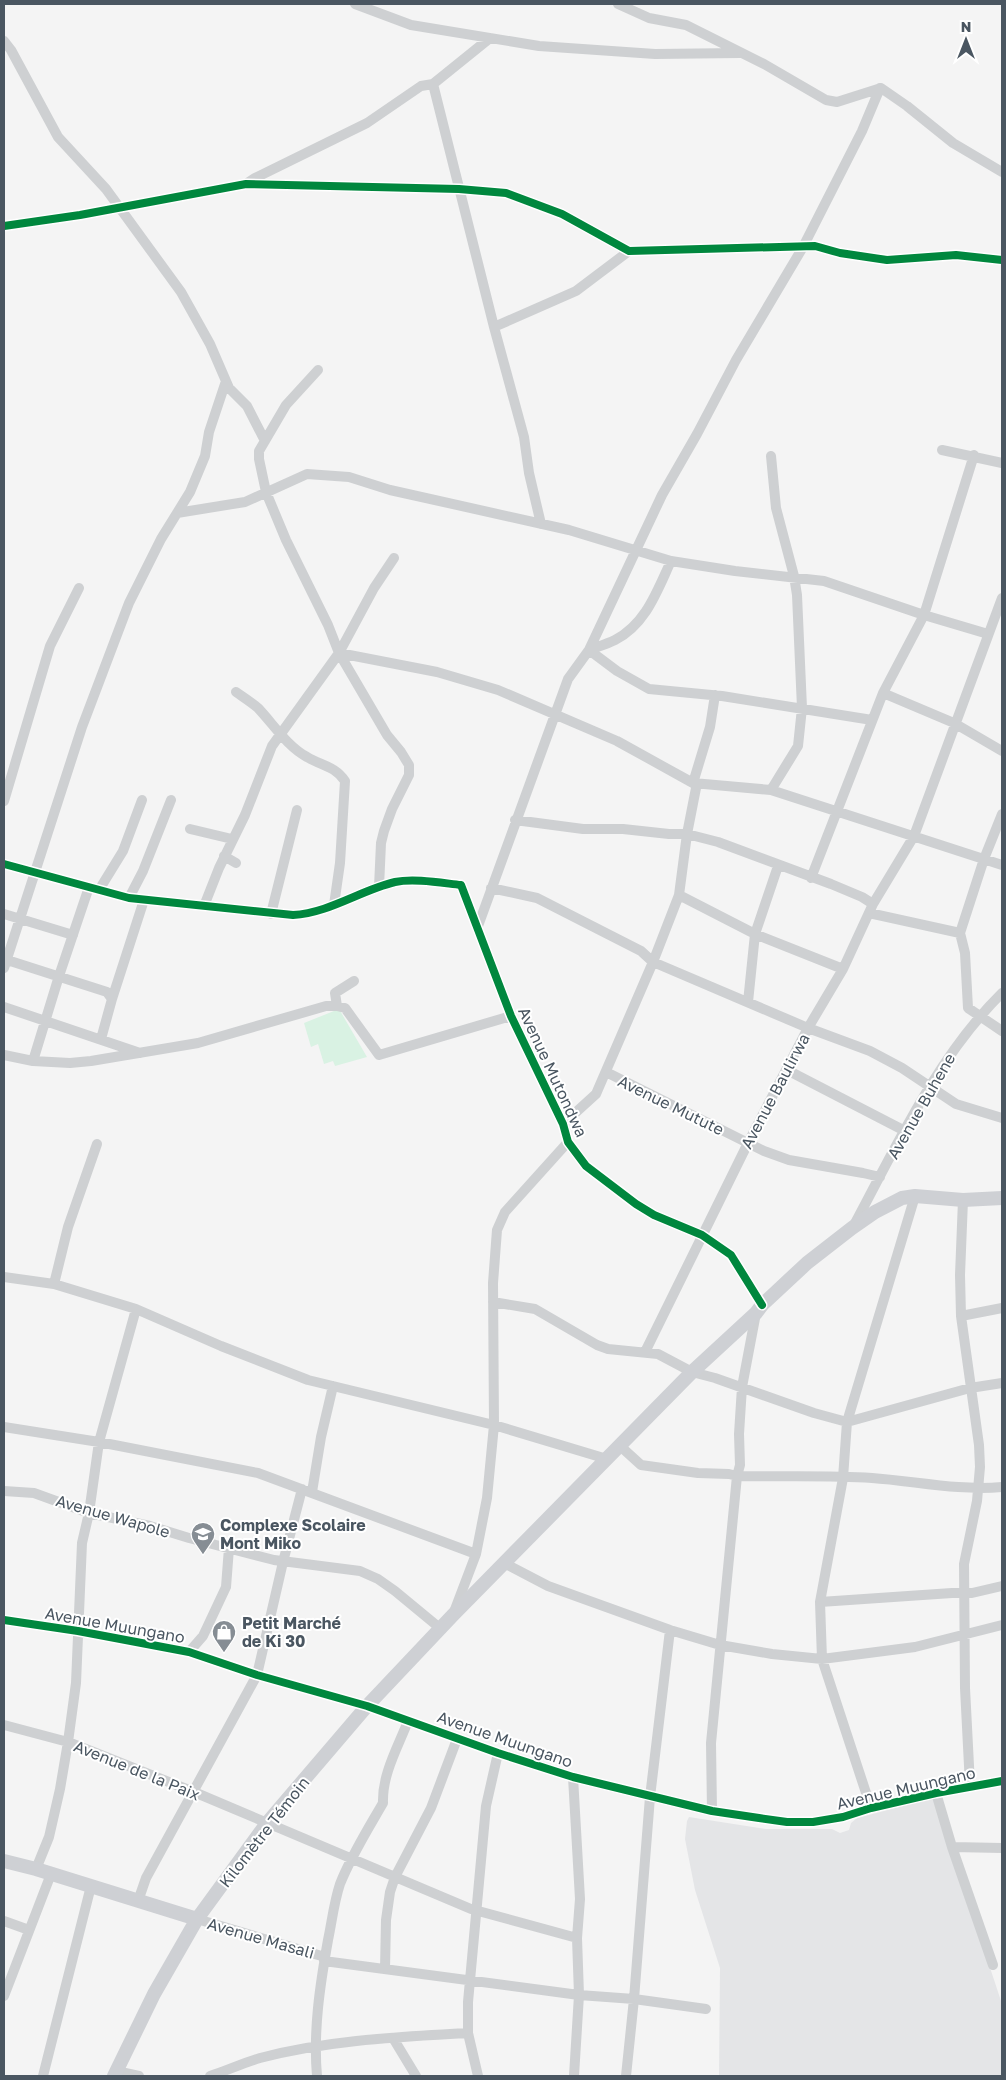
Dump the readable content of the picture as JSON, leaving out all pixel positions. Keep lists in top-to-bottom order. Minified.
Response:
{"streets":{"main road":["Kilomètre Témoin"],"street":["Avenue Mutondwa","Avenue Baulirwa","Avenue Mutute","Avenue Buhene","Avenue Wapole","Avenue Muungano","Avenue de la Paix","Avenue Masali"]},"crossings":[["Avenue Mutondwa","Avenue Baulirwa"],["Avenue Mutondwa","Kilomètre Témoin"],["Avenue Baulirwa","Avenue Mutute"],["Avenue Mutute","Avenue Buhene"],["Avenue Buhene","Kilomètre Témoin"],["Avenue Wapole","Kilomètre Témoin"],["Avenue Muungano","Kilomètre Témoin"],["Avenue de la Paix","Kilomètre Témoin"],["Kilomètre Témoin","Avenue Masali"]],"places":{"school or university":["Complexe Scolaire Mont Miko"],"shop":["Petit Marché de Ki 30"]},"north":"top"}
